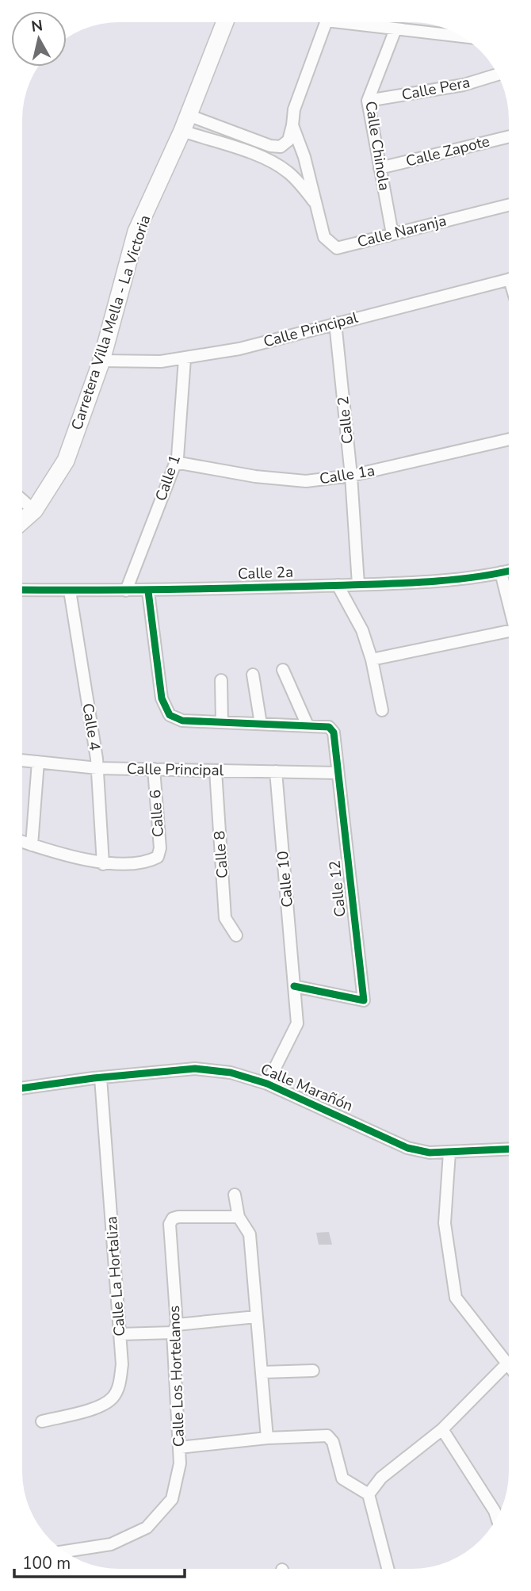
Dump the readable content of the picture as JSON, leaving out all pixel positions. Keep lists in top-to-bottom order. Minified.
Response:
{"streets":{"main road":["Carretera Villa Mella - La Victoria"],"street":["Calle Pera","Calle Chinola","Calle Zapote","Calle Naranja","Calle Principal","Calle 2","Calle 1a","Calle 1","Calle 2a","Calle 4","Calle 6","Calle 8","Calle 10","Calle 12","Calle Marañón","Calle La Hortaliza","Calle Los Hortelanos"]},"crossings":[["Calle Pera","Calle Chinola"],["Calle Chinola","Calle Zapote"],["Calle Chinola","Calle Naranja"],["Carretera Villa Mella - La Victoria","Calle Principal"],["Calle Principal","Calle 2"],["Calle Principal","Calle 1"],["Calle Principal","Calle 4"],["Calle Principal","Calle 6"],["Calle Principal","Calle 8"],["Calle Principal","Calle 10"],["Calle Principal","Calle 12"],["Calle 2","Calle 1a"],["Calle 2","Calle 2a"],["Calle 1a","Calle 1"],["Calle 1","Calle 2a"],["Calle 2a","Calle 4"],["Calle 4","Calle 6"],["Calle 10","Calle 12"],["Calle 10","Calle Marañón"],["Calle Marañón","Calle La Hortaliza"]],"scale_bar":"100 m","north":"top"}
